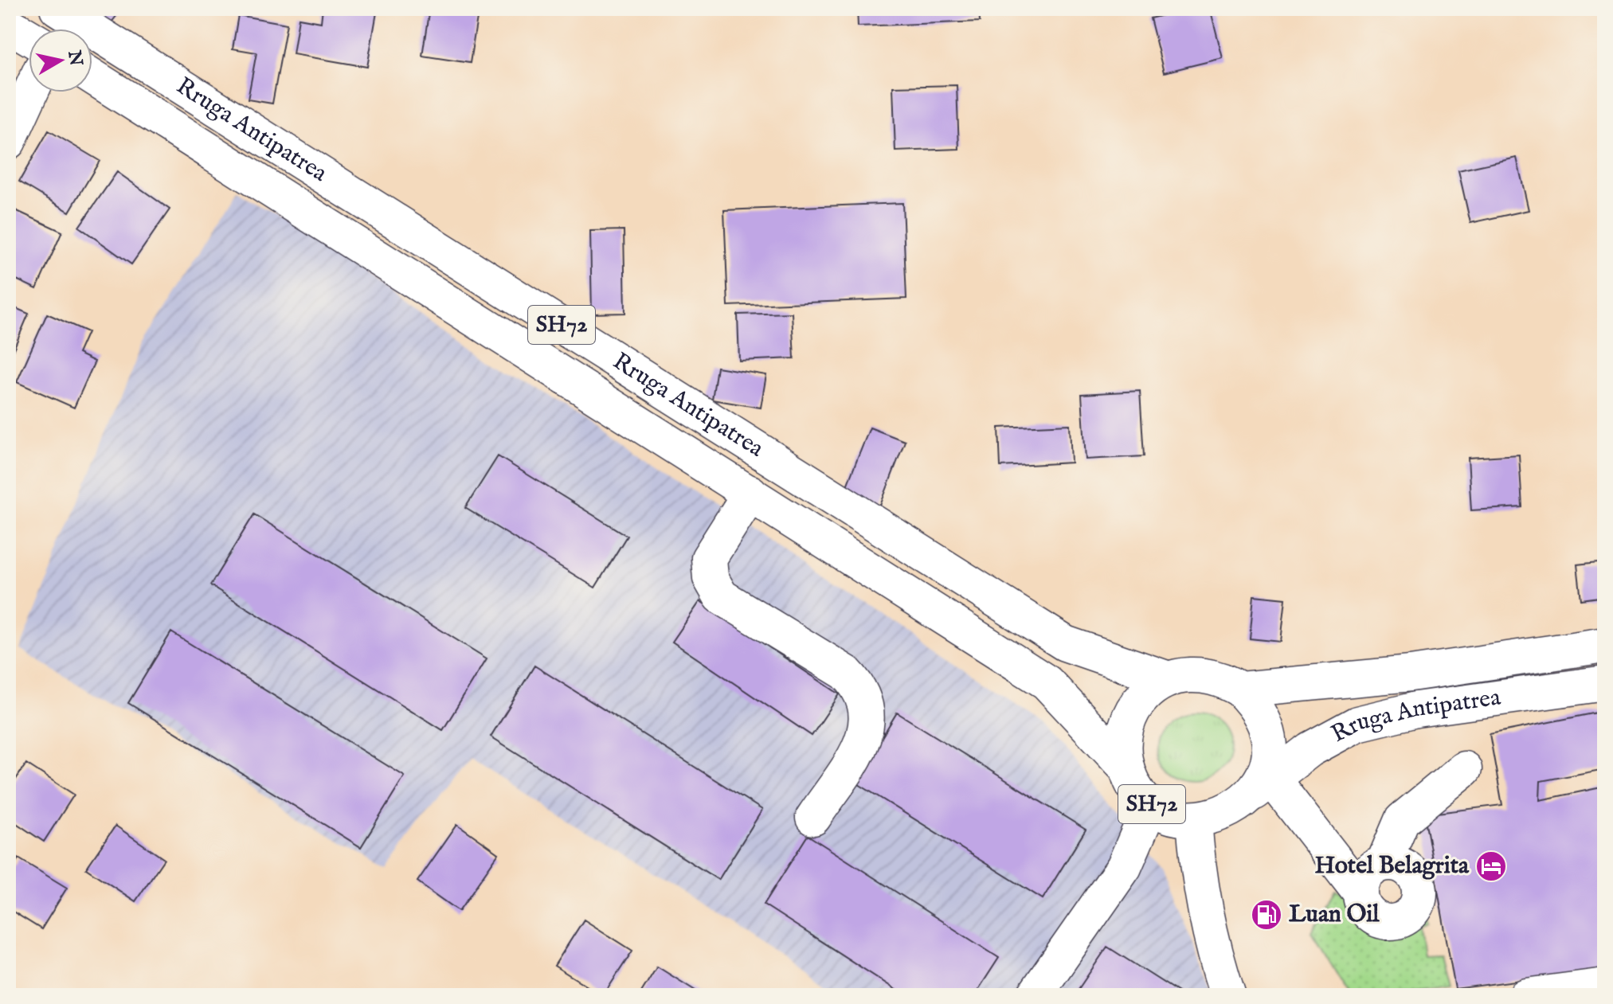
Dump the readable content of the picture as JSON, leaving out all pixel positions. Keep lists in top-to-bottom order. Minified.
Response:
{"streets":{"main road":["Rruga Antipatrea","SH72"]},"places":{"hotel":["Hotel Belagrita"],"fuel station":["Luan Oil"]},"north":"right"}
